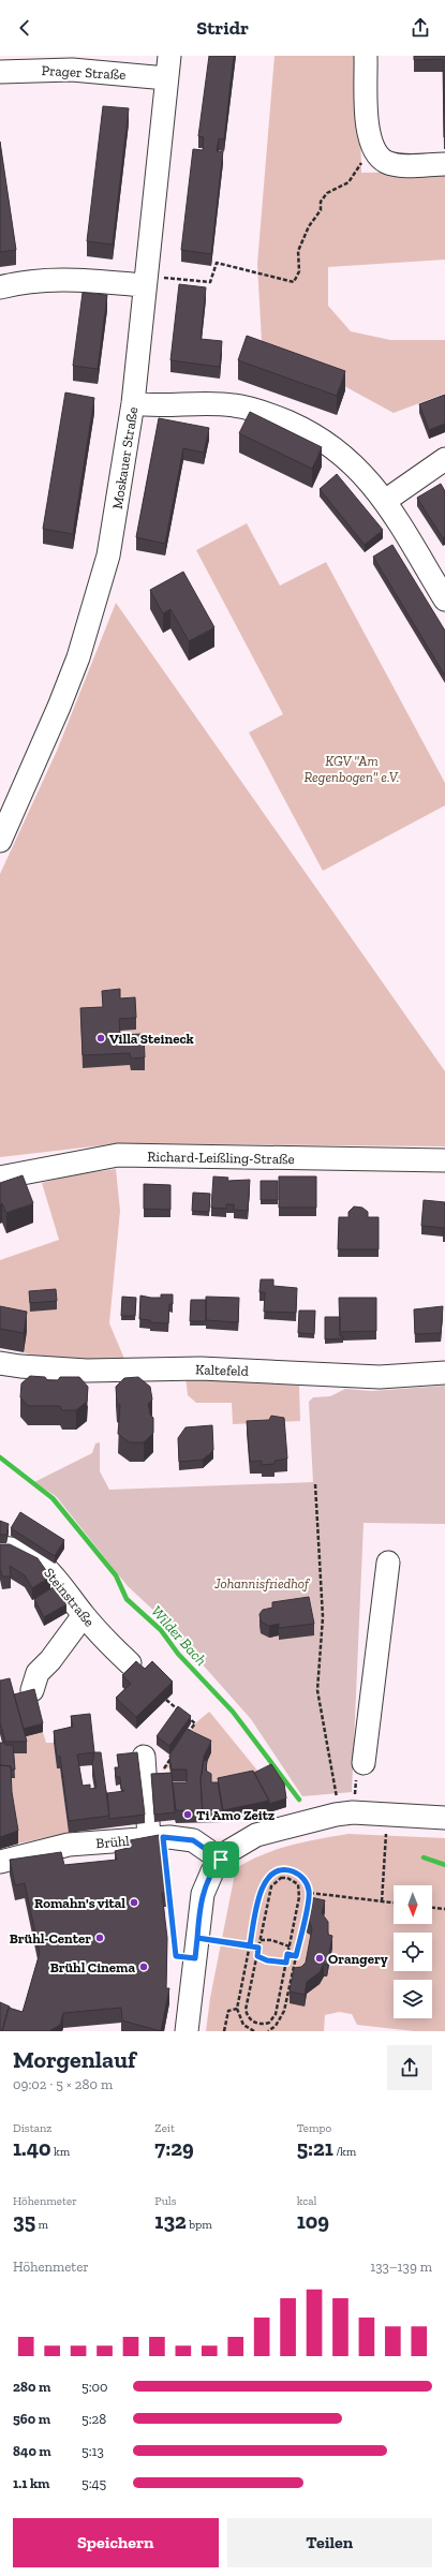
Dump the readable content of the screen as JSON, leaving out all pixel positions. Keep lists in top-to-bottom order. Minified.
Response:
{"streets":{"street":["Prager Straße","Moskauer Straße","Richard-Leißling-Straße","Kaltefeld","Steinstraße","Brühl"]},"crossings":[["Prager Straße","Moskauer Straße"]],"water":["Wilder Bach"],"parks":["KGV \"Am Regenbogen\" e.V.","Johannisfriedhof"],"places":["Villa Steineck","Ti Amo Zeitz","Romahn's vital","Brühl-Center","Orangery","Brühl Cinema"],"north":"bottom","page":{"header":"Stridr","heading":["Morgenlauf","09:02 · 5 × 280 m"],"stats":[["Distanz","1.40 km"],["Zeit","7:29"],["Tempo","5:21 /km"],["Höhenmeter","35 m"],["Puls","132 bpm"],["kcal","109"]],"chart":["Höhenmeter","133–139 m"],"list":[{"name":"280 m","note":"5:00"},{"name":"560 m","note":"5:28"},{"name":"840 m","note":"5:13"},{"name":"1.1 km","note":"5:45"}],"buttons":["Speichern","Teilen"]}}
